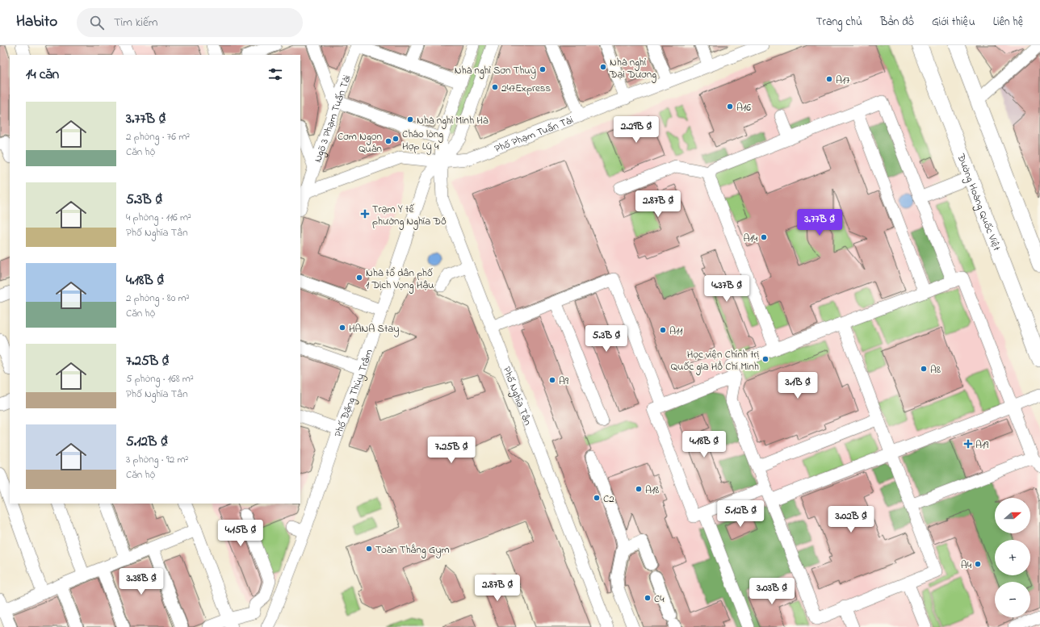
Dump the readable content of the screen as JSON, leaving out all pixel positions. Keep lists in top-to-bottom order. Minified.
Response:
{"streets":{"main road":["Đường Hoàng Quốc Việt"],"street":["Ngõ 3 Phạm Tuấn Tài","Phố Phạm Tuấn Tài","Phố Đặng Thùy Trâm","Phố Nghĩa Tân"]},"crossings":[["Ngõ 3 Phạm Tuấn Tài","Phố Phạm Tuấn Tài"],["Phố Phạm Tuấn Tài","Phố Đặng Thùy Trâm"],["Phố Phạm Tuấn Tài","Phố Nghĩa Tân"],["Phố Đặng Thùy Trâm","Phố Nghĩa Tân"]],"places":{"other":["Nhà nghỉ Đại Dương","Nhà nghỉ Sơn Thuỷ","A17","247Express","A16","Nhà nghỉ Minh Hà","Cháo lòng Hợp Lý 4","Cơm Ngon Quán","A14","Nhà tổ dân phố 1 Dịch Vọng Hậu","HANA Stay","A11","Học viện Chính trị Quốc gia Hồ Chí Minh","A8","A9","A18","C2","Toàn Thắng Gym","A4","C4"],"health":["Trạm Y tế phường Nghĩa Đô","A19"]},"north":"right","page":{"header":"Habito","search":"Tìm kiếm","nav":["Trang chủ","Bản đồ","Giới thiệu","Liên hệ"],"heading":"14 căn","list":[{"name":"3.77B ₫","note":"2 phòng · 76 m² · Căn hộ"},{"name":"5.3B ₫","note":"4 phòng · 116 m² · Phố Nghĩa Tân"},{"name":"4.18B ₫","note":"2 phòng · 80 m² · Căn hộ"},{"name":"7.25B ₫","note":"5 phòng · 168 m² · Phố Nghĩa Tân"},{"name":"5.12B ₫","note":"3 phòng · 92 m² · Căn hộ"}],"price":["2.29B ₫","2.87B ₫","3.77B ₫","4.37B ₫","5.3B ₫","3.1B ₫","4.18B ₫","7.25B ₫","5.12B ₫","3.02B ₫","4.15B ₫","3.38B ₫","2.87B ₫","3.03B ₫"],"map_buttons":["+","−"]}}
